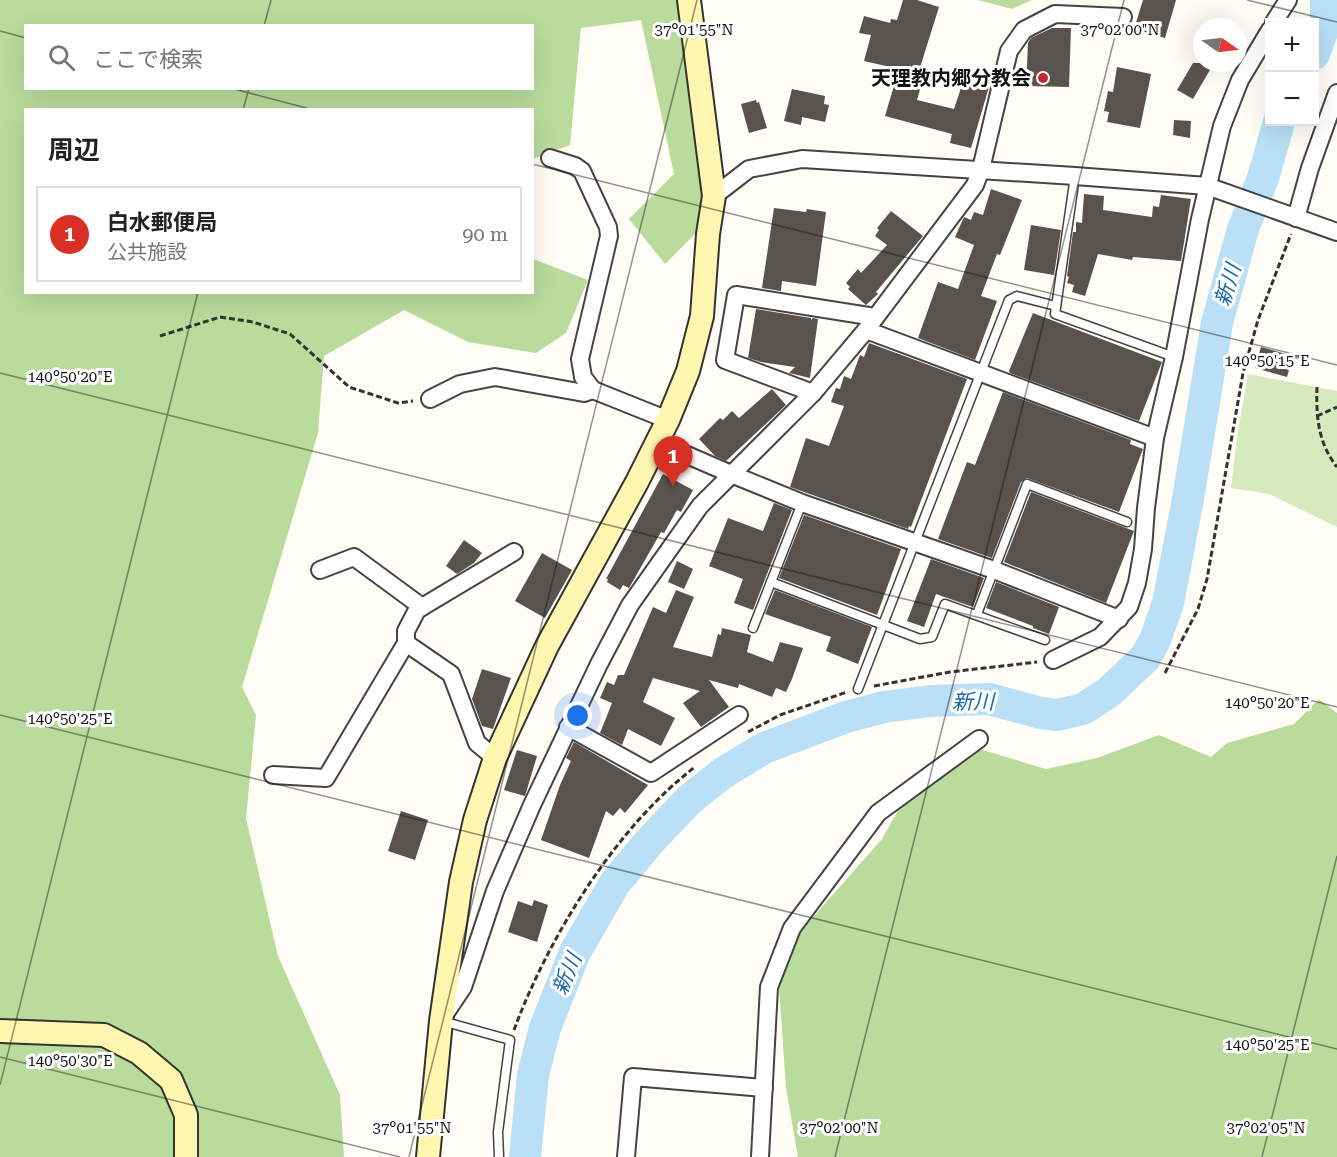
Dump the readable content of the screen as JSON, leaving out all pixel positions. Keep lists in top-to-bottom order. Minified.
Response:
{"water":["新川"],"places":["天理教内郷分教会"],"north":"right","page":{"map_buttons":["+","−"],"search":"ここで検索","heading":"周辺","list":[{"mark":"1","name":"白水郵便局","note":"公共施設","value":"90 m"}],"pins":"1"},"coordinates":["37°01'55\"N","37°02'00\"N","140°50'15\"E","140°50'20\"E","140°50'25\"E","140°50'30\"E","37°02'05\"N"]}
